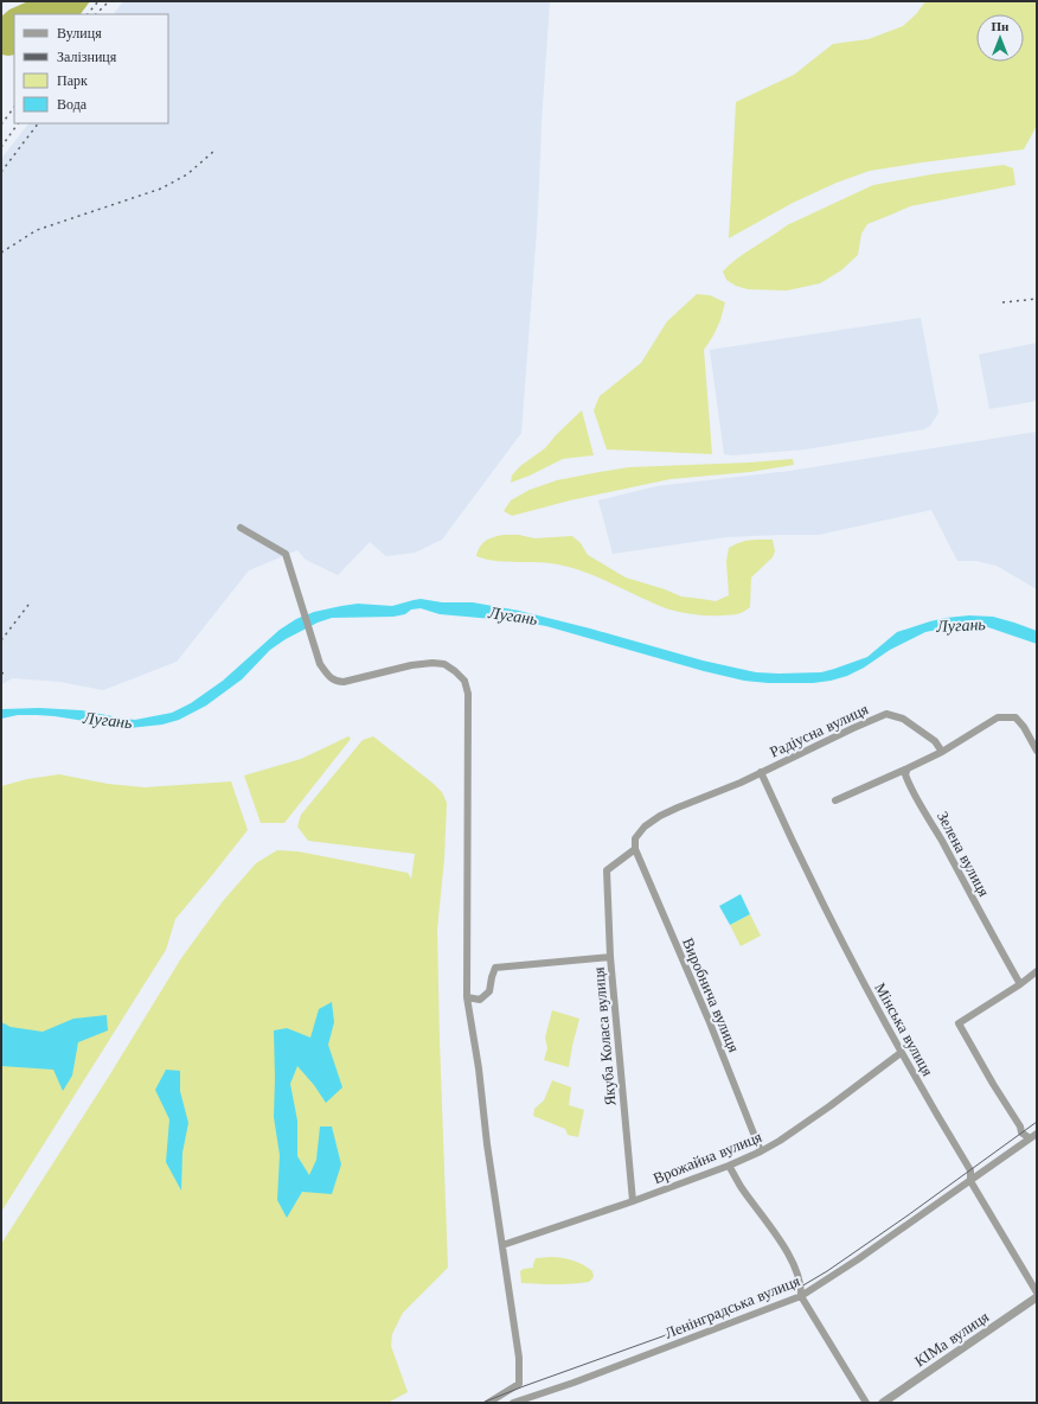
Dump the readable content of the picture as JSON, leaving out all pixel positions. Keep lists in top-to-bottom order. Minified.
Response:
{"streets":{"street":["Радіусна вулиця","Зелена вулиця","Виробнича вулиця","Мінська вулиця","Якуба Коласа вулиця","Врожайна вулиця","Ленінградська вулиця","КІМа вулиця"]},"crossings":[["Радіусна вулиця","Виробнича вулиця"],["Радіусна вулиця","Мінська вулиця"],["Радіусна вулиця","Якуба Коласа вулиця"],["Виробнича вулиця","Якуба Коласа вулиця"],["Виробнича вулиця","Врожайна вулиця"],["Мінська вулиця","Врожайна вулиця"],["Мінська вулиця","Ленінградська вулиця"],["Якуба Коласа вулиця","Врожайна вулиця"]],"water":["Лугань"],"legend":["Вулиця","Залізниця","Парк","Вода"],"north":"top"}
